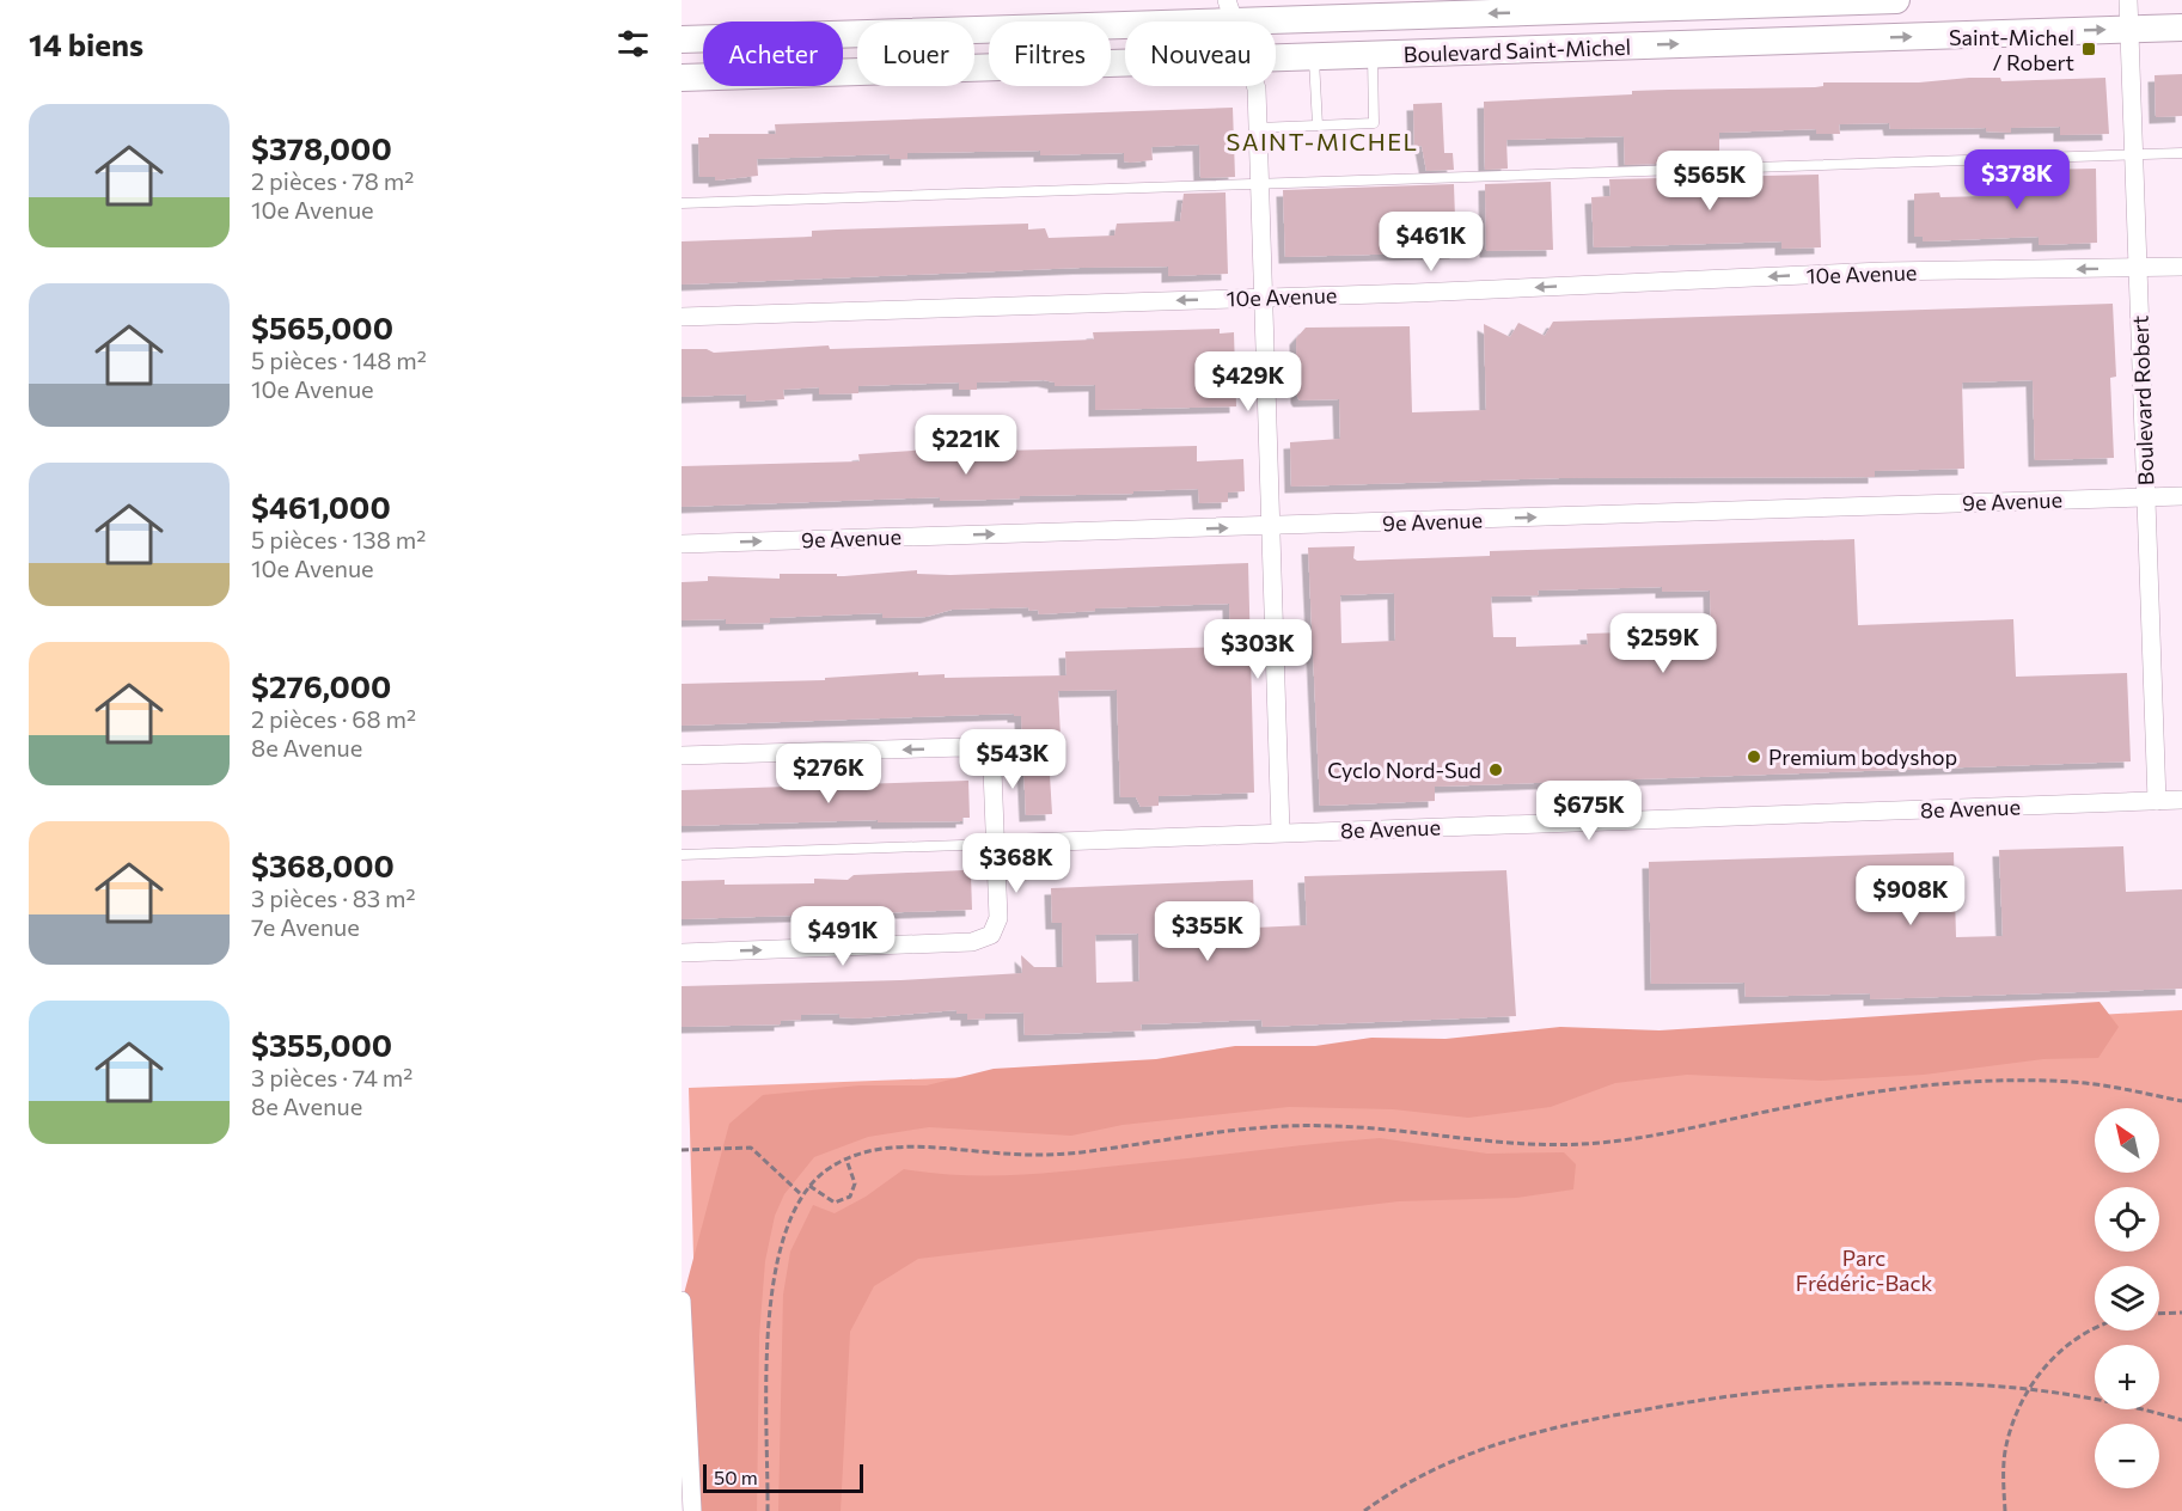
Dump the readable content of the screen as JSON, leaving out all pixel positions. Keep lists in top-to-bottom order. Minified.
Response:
{"streets":{"main road":["Boulevard Saint-Michel"],"street":["10e Avenue","Boulevard Robert","9e Avenue","8e Avenue"]},"crossings":[["Boulevard Saint-Michel","Boulevard Robert"],["10e Avenue","Boulevard Robert"],["Boulevard Robert","9e Avenue"],["Boulevard Robert","8e Avenue"]],"one_way":["10e Avenue","9e Avenue"],"districts":["SAINT-MICHEL"],"parks":["Parc Frédéric-Back"],"places":{"transit":["Saint-Michel / Robert"],"other":["Premium bodyshop","Cyclo Nord-Sud"]},"scale_bar":"50 m","north":"top left","page":{"heading":"14 biens","chip":["Acheter","Louer","Filtres","Nouveau"],"list":[{"name":"$378,000","note":"2 pièces · 78 m² · 10e Avenue"},{"name":"$565,000","note":"5 pièces · 148 m² · 10e Avenue"},{"name":"$461,000","note":"5 pièces · 138 m² · 10e Avenue"},{"name":"$276,000","note":"2 pièces · 68 m² · 8e Avenue"},{"name":"$368,000","note":"3 pièces · 83 m² · 7e Avenue"},{"name":"$355,000","note":"3 pièces · 74 m² · 8e Avenue"}],"price":["$378K","$565K","$461K","$429K","$221K","$259K","$303K","$543K","$276K","$675K","$368K","$908K","$355K","$491K"],"map_buttons":["+","−"],"scale":"50 m"}}
